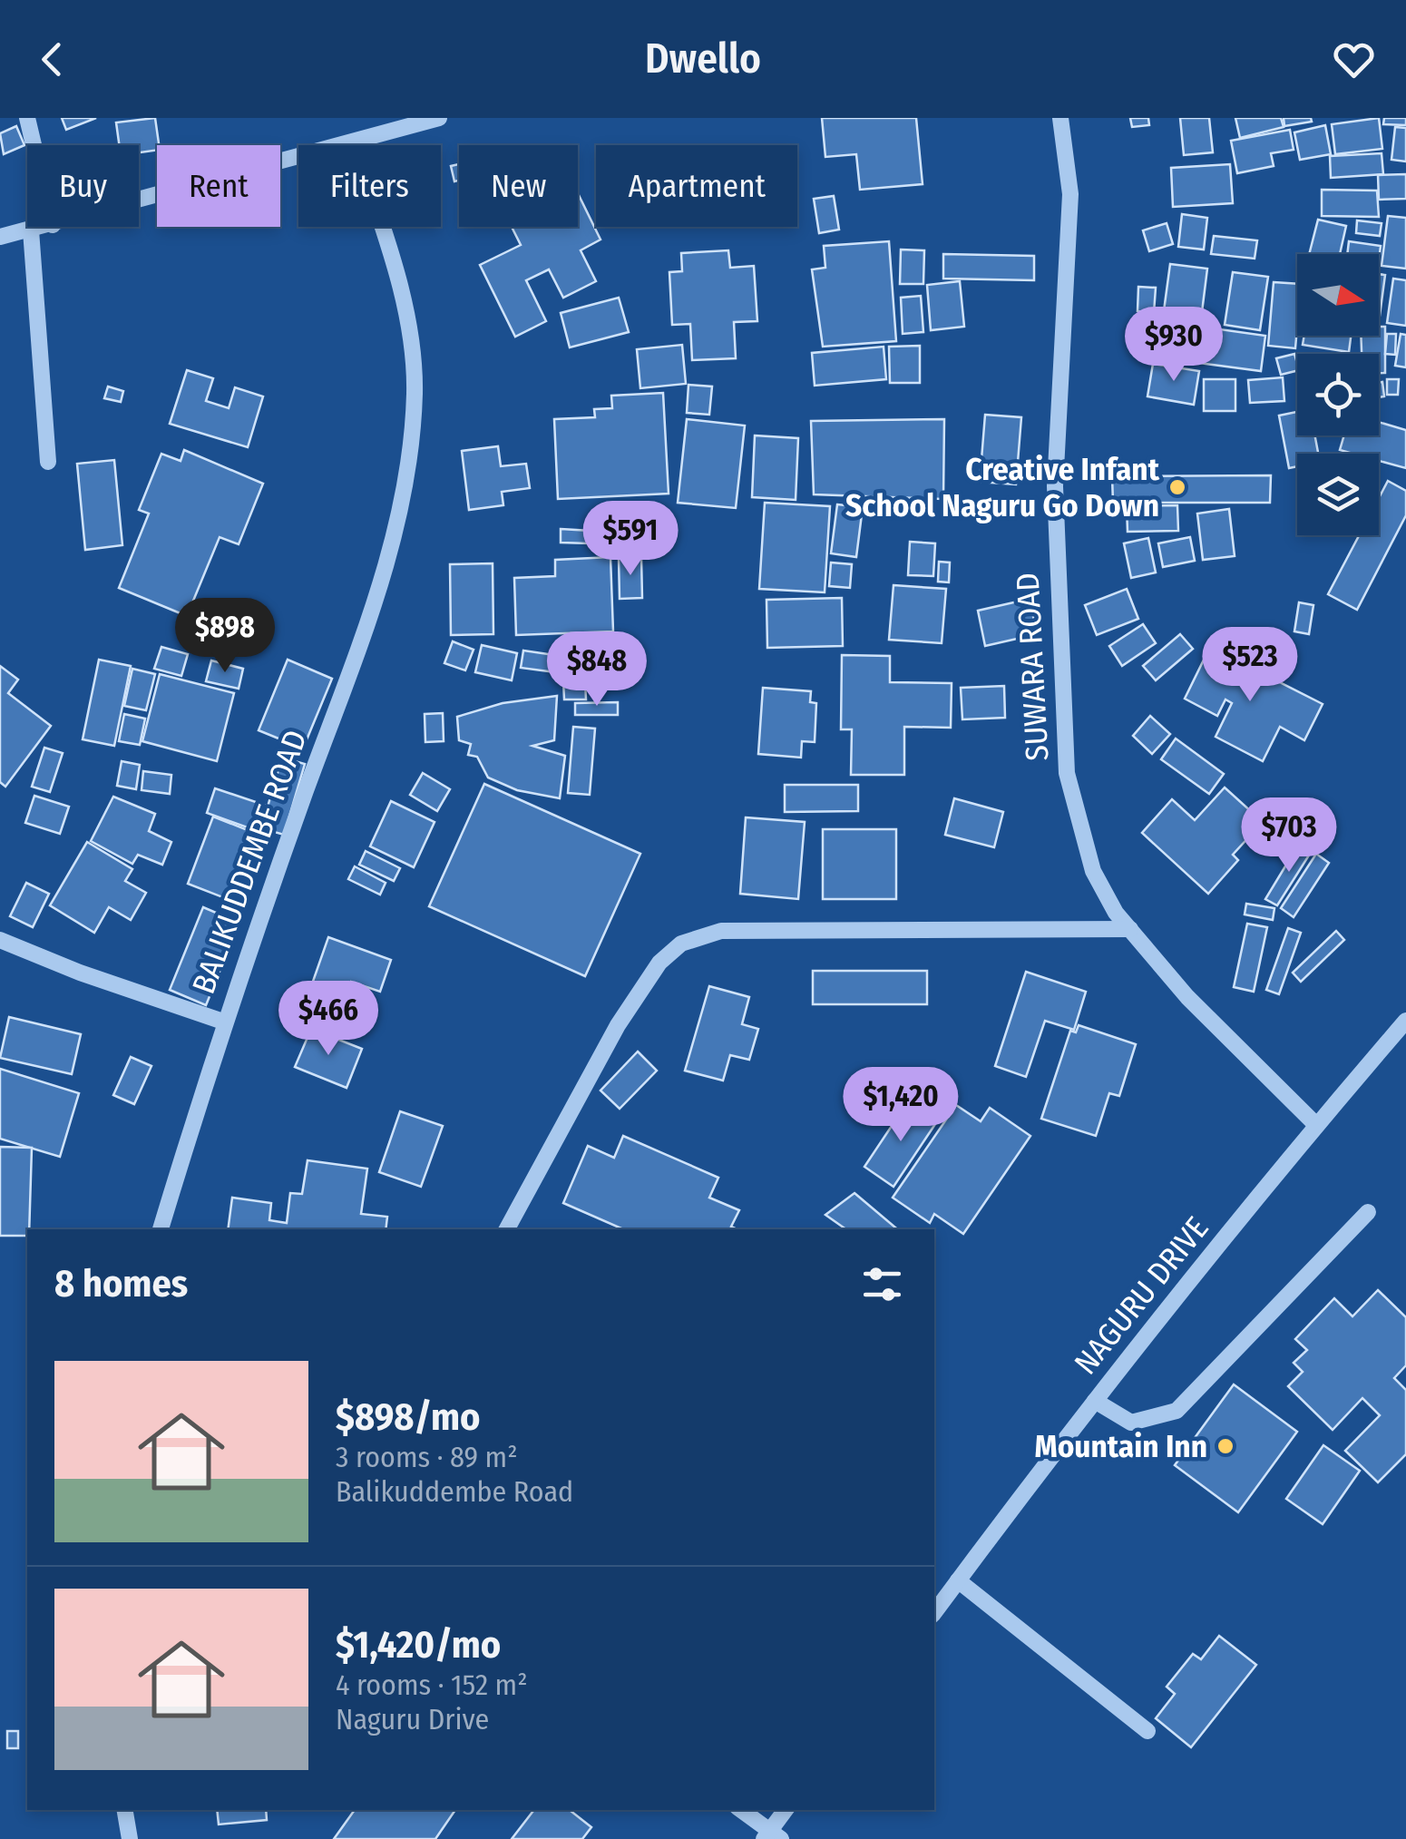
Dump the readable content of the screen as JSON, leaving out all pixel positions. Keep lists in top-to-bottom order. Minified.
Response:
{"streets":{"street":["SUWARA ROAD","BALIKUDDEMBE ROAD","NAGURU DRIVE"]},"crossings":[["SUWARA ROAD","NAGURU DRIVE"]],"places":["Creative Infant School Naguru Go Down","Mountain Inn"],"north":"right","page":{"header":"Dwello","chip":["Buy","Rent","Filters","New","Apartment"],"price":["$930","$591","$898","$523","$848","$703","$466","$1,420"],"heading":"8 homes","list":[{"name":"$898/mo","note":"3 rooms · 89 m² · Balikuddembe Road"},{"name":"$1,420/mo","note":"4 rooms · 152 m² · Naguru Drive"}]}}
